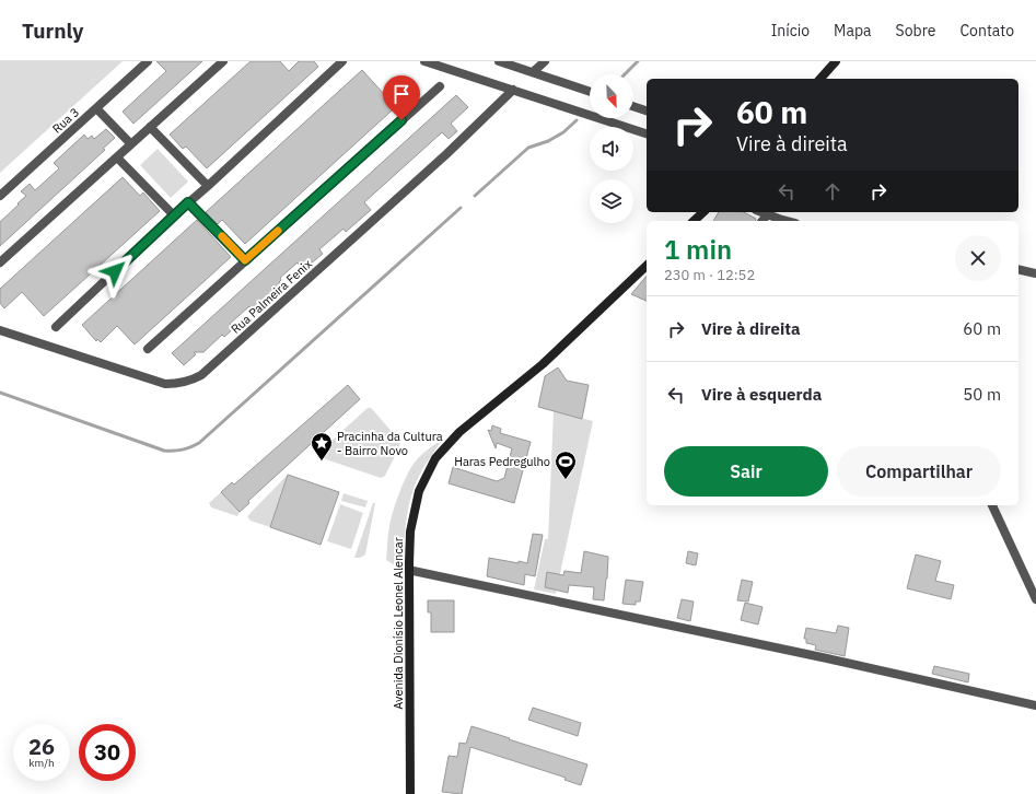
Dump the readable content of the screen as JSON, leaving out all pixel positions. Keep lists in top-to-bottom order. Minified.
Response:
{"streets":{"street":["Rua 3","Rua Palmeira Fenix","Avenida Dionísio Leonel Alencar"]},"places":{"place":["Pracinha da Cultura - Bairro Novo"],"sports":["Haras Pedregulho"]},"north":"bottom right","page":{"header":"Turnly","nav":["Início","Mapa","Sobre","Contato"],"turn":["60 m","Vire à direita"],"heading":["1 min","230 m · 12:52"],"list":[{"name":"Vire à direita","value":"60 m"},{"name":"Vire à esquerda","value":"50 m"}],"buttons":["Sair","Compartilhar"],"speed":"26 km/h","limit":"30"}}
